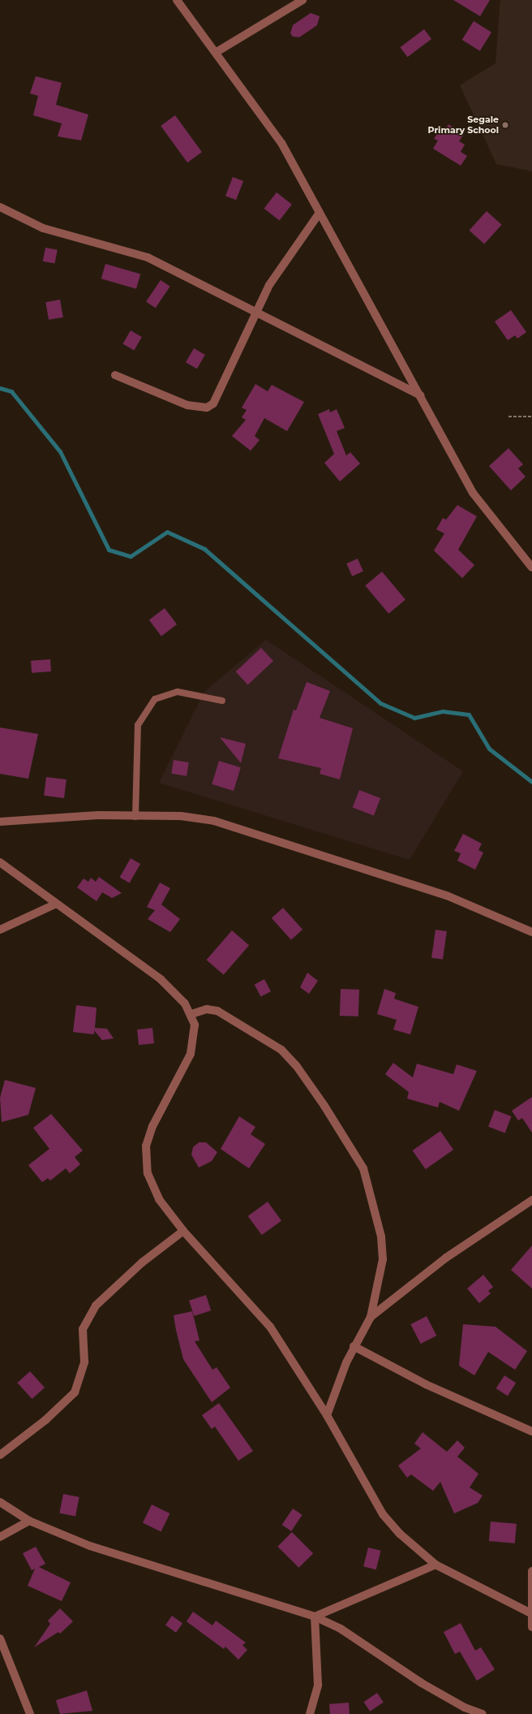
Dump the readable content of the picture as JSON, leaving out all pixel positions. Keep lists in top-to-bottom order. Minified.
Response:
{"places":["Segale Primary School"]}
